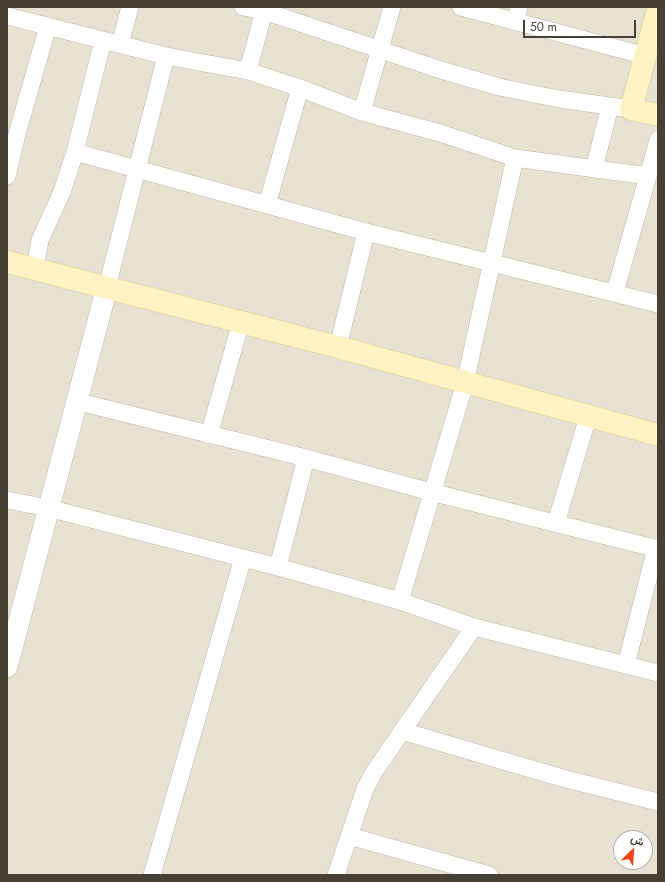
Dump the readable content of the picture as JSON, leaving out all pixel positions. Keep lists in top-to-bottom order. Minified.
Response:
{"scale_bar":"50 m","north":"top right"}
